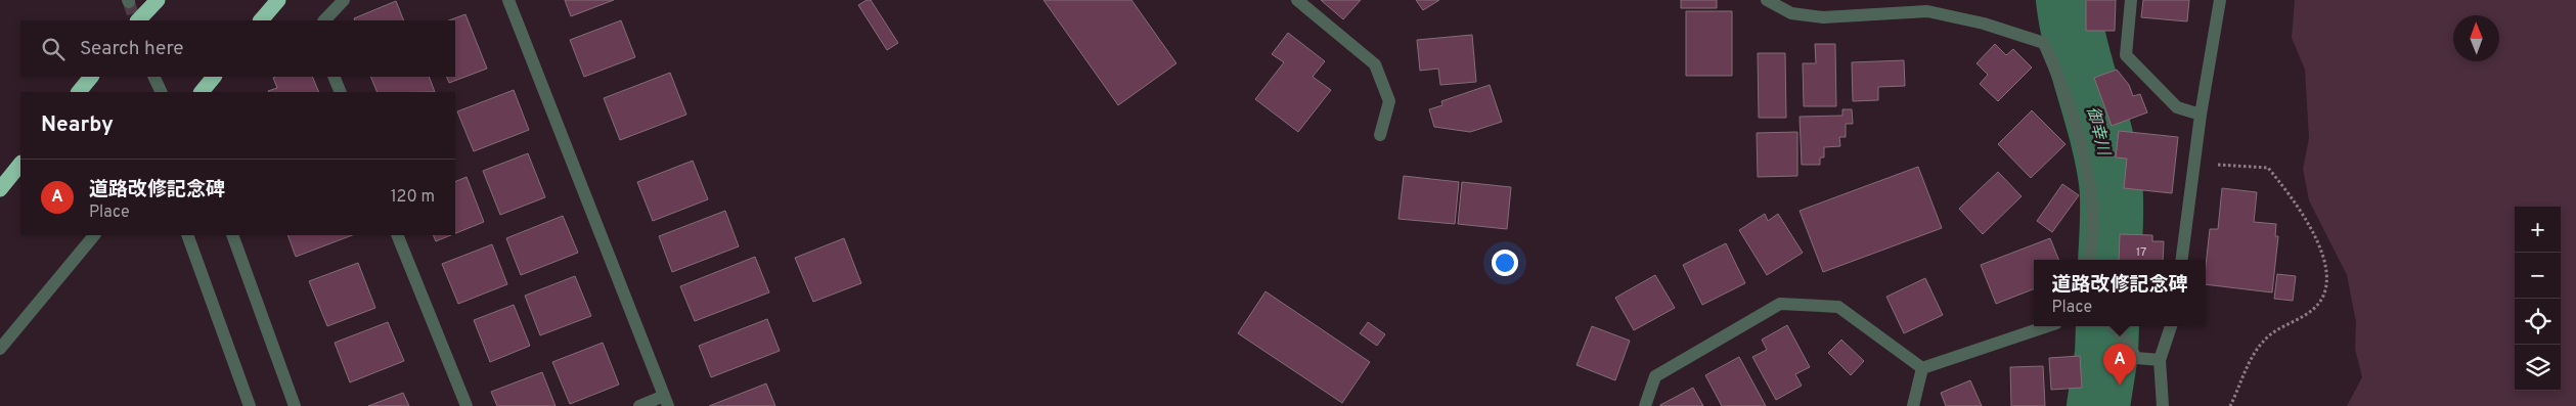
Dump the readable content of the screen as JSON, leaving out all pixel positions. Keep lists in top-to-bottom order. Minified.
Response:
{"water":["御幸川"],"house_numbers":["17"],"north":"top","page":{"search":"Search here","heading":"Nearby","list":[{"mark":"A","name":"道路改修記念碑","note":"Place","value":"120 m"}],"map_buttons":["+","−"],"popup":["道路改修記念碑","Place"],"pins":"A"}}
